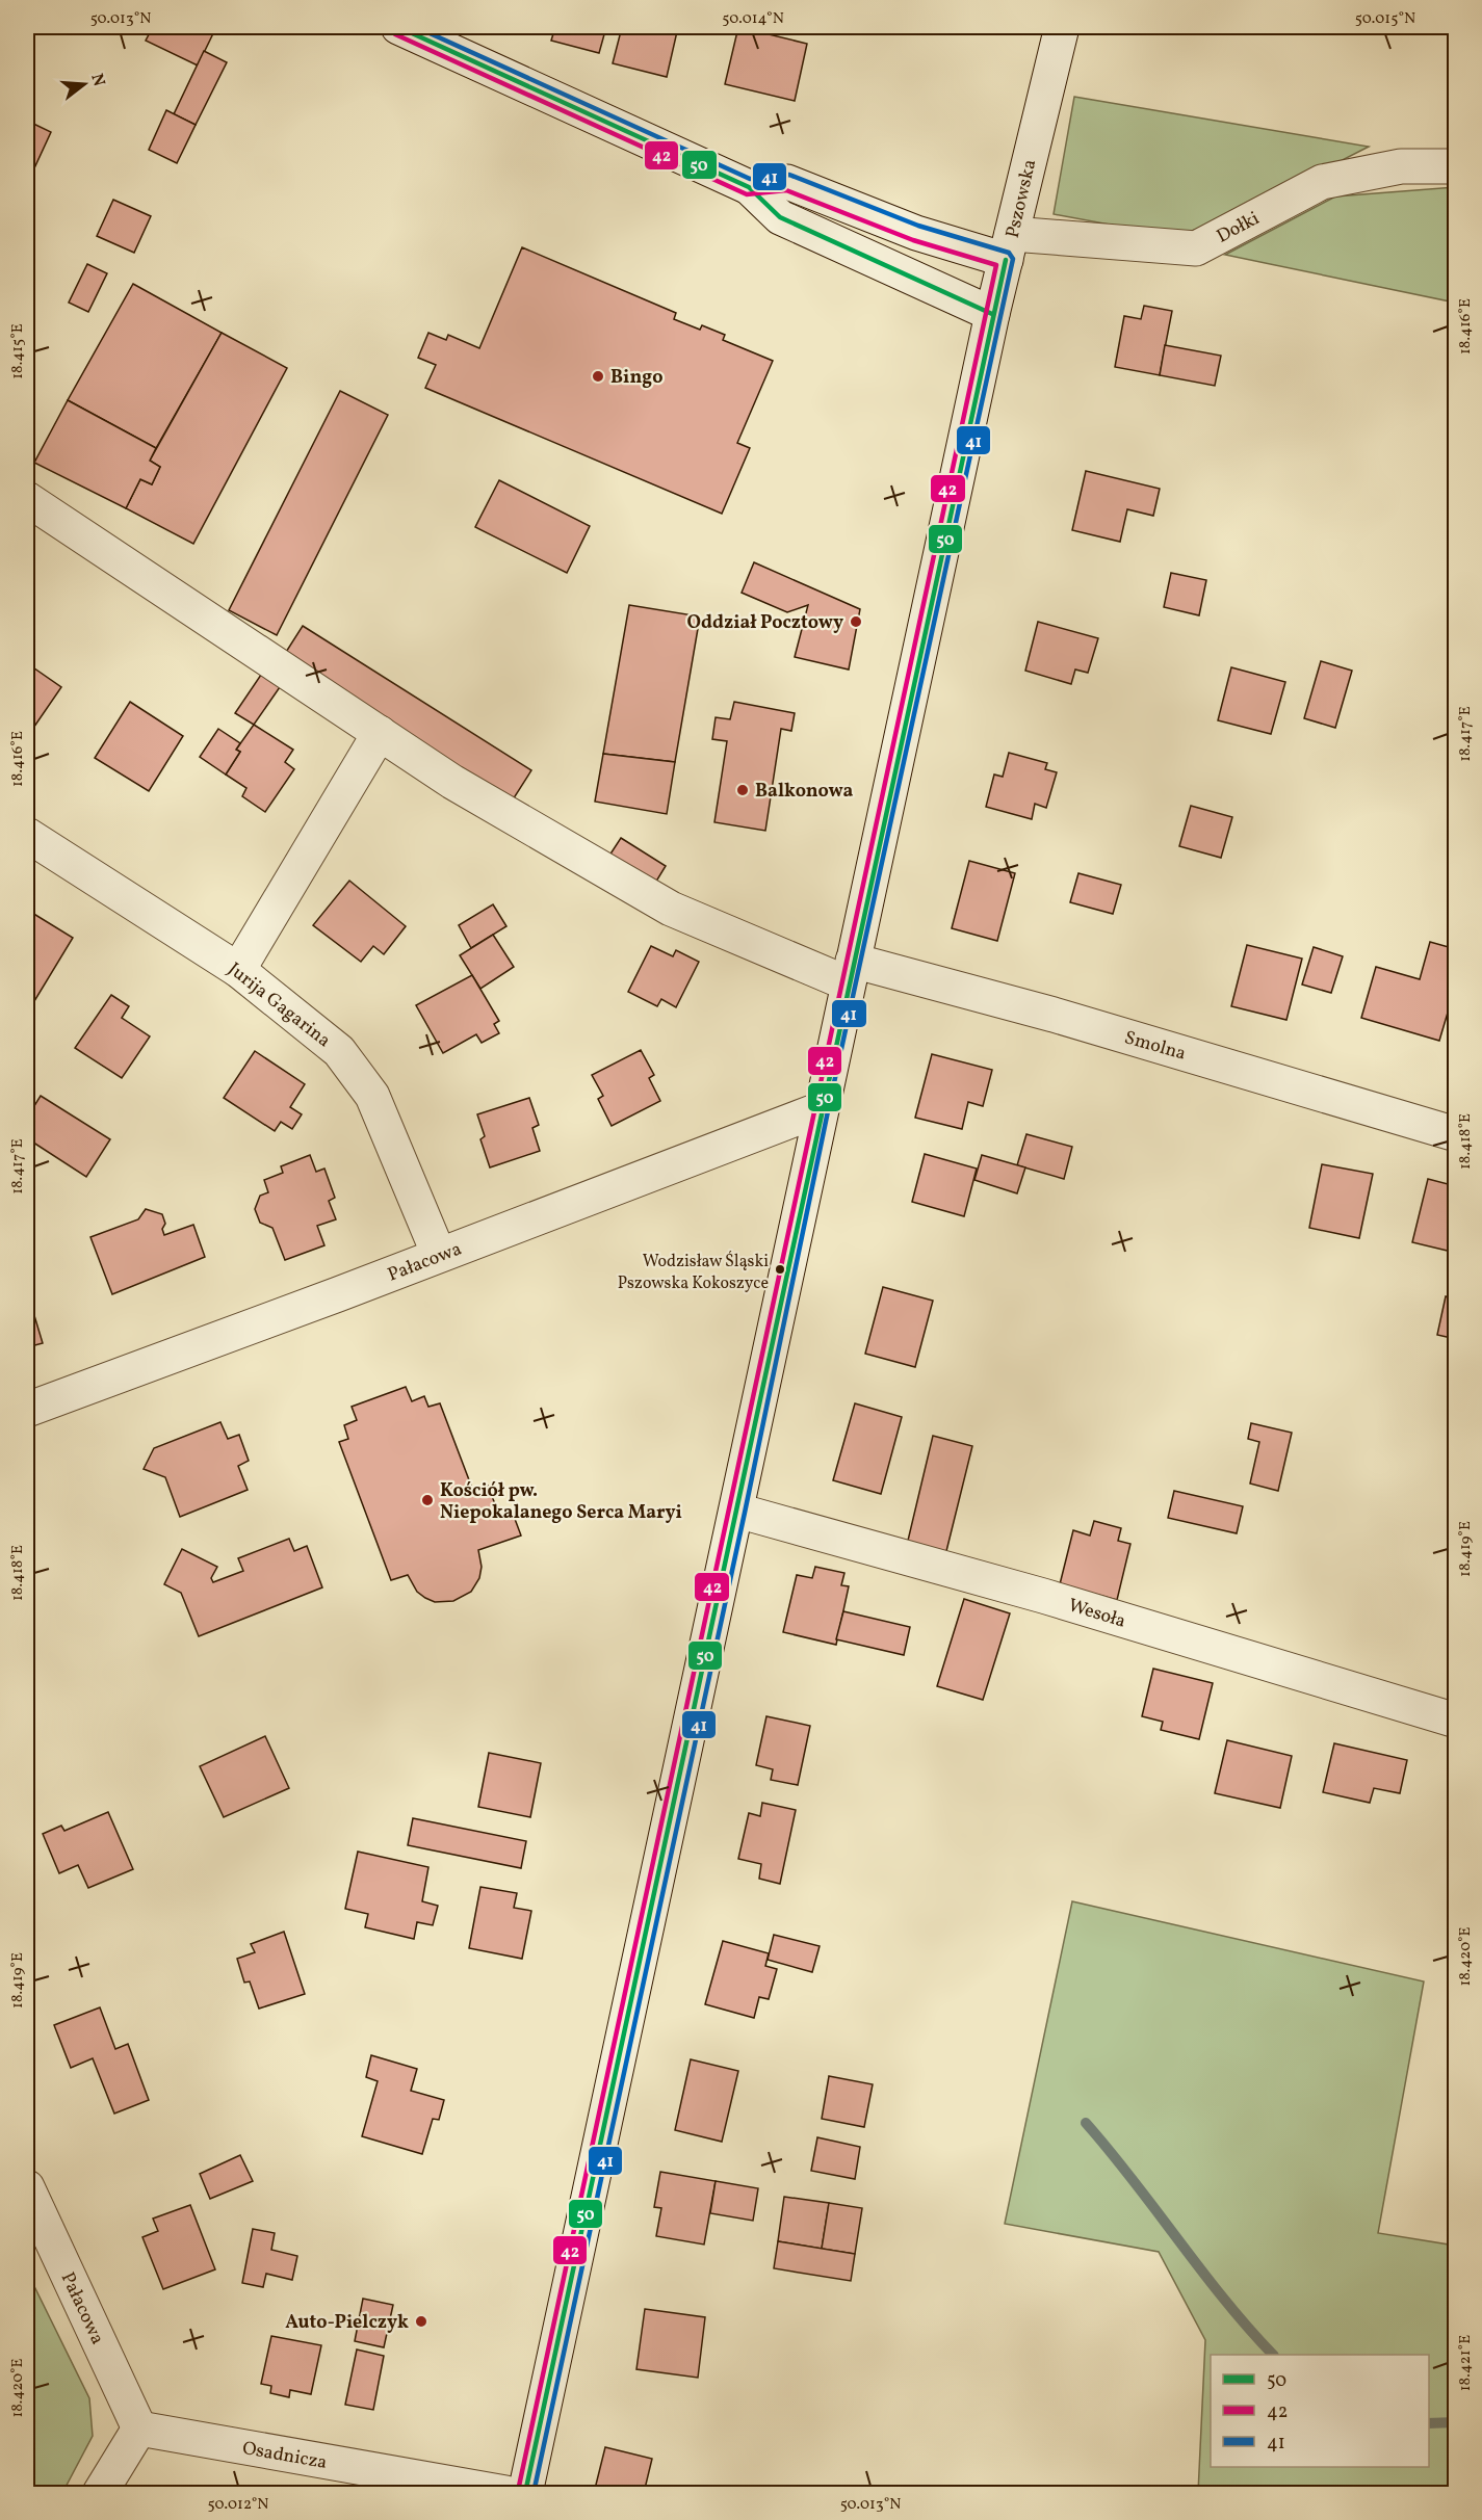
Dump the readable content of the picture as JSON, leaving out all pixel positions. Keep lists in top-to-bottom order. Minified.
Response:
{"streets":{"street":["Pszowska","Dołki","Jurija Gagarina","Smolna","Pałacowa","Wesoła","Osadnicza"]},"crossings":[["Pszowska","Dołki"],["Pszowska","Smolna"],["Pszowska","Pałacowa"],["Pszowska","Wesoła"],["Jurija Gagarina","Pałacowa"],["Pałacowa","Osadnicza"]],"places":["Bingo","Oddział Pocztowy","Balkonowa","Wodzisław Śląski Pszowska Kokoszyce","Kościół pw. Niepokalanego Serca Maryi","Auto-Pielczyk"],"lines":["transit line 50","transit line 41","transit line 42"],"legend":["50","42","41"],"north":"right","coordinates":["50.013°N","50.014°N","50.015°N","18.416°E","18.415°E","18.417°E","18.418°E","18.419°E","18.420°E","18.421°E","50.012°N"]}
